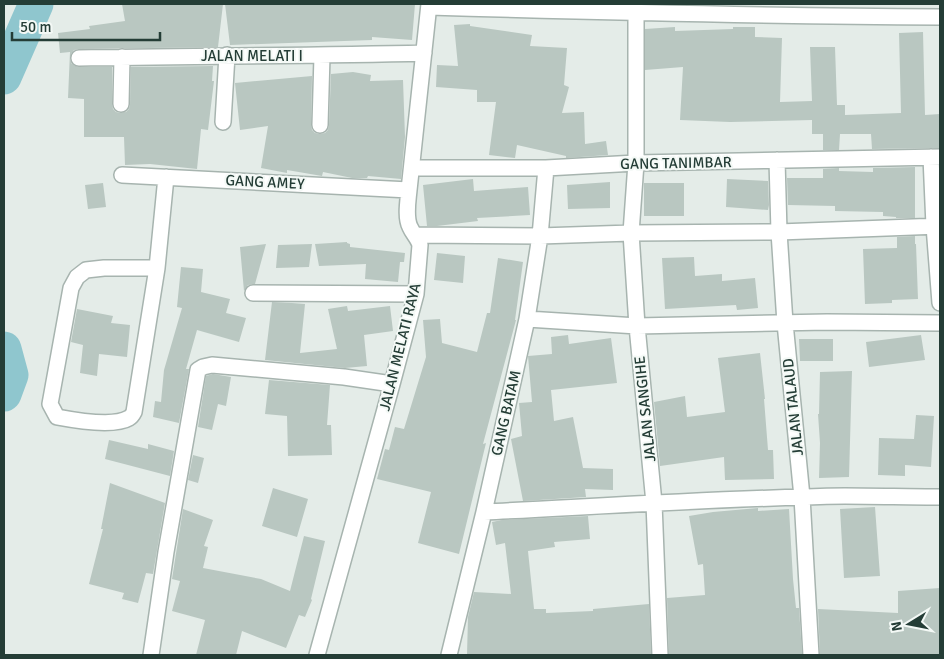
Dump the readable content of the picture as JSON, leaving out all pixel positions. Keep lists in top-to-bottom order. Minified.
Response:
{"streets":{"street":["JALAN MELATI I","GANG TANIMBAR","GANG AMEY","JALAN MELATI RAYA","JALAN TALAUD","JALAN SANGIHE","GANG BATAM"]},"crossings":[["JALAN MELATI I","JALAN MELATI RAYA"],["GANG TANIMBAR","JALAN MELATI RAYA"],["GANG TANIMBAR","JALAN TALAUD"],["GANG TANIMBAR","JALAN SANGIHE"],["GANG TANIMBAR","GANG BATAM"],["GANG AMEY","JALAN MELATI RAYA"]],"scale_bar":"50 m","north":"left"}
